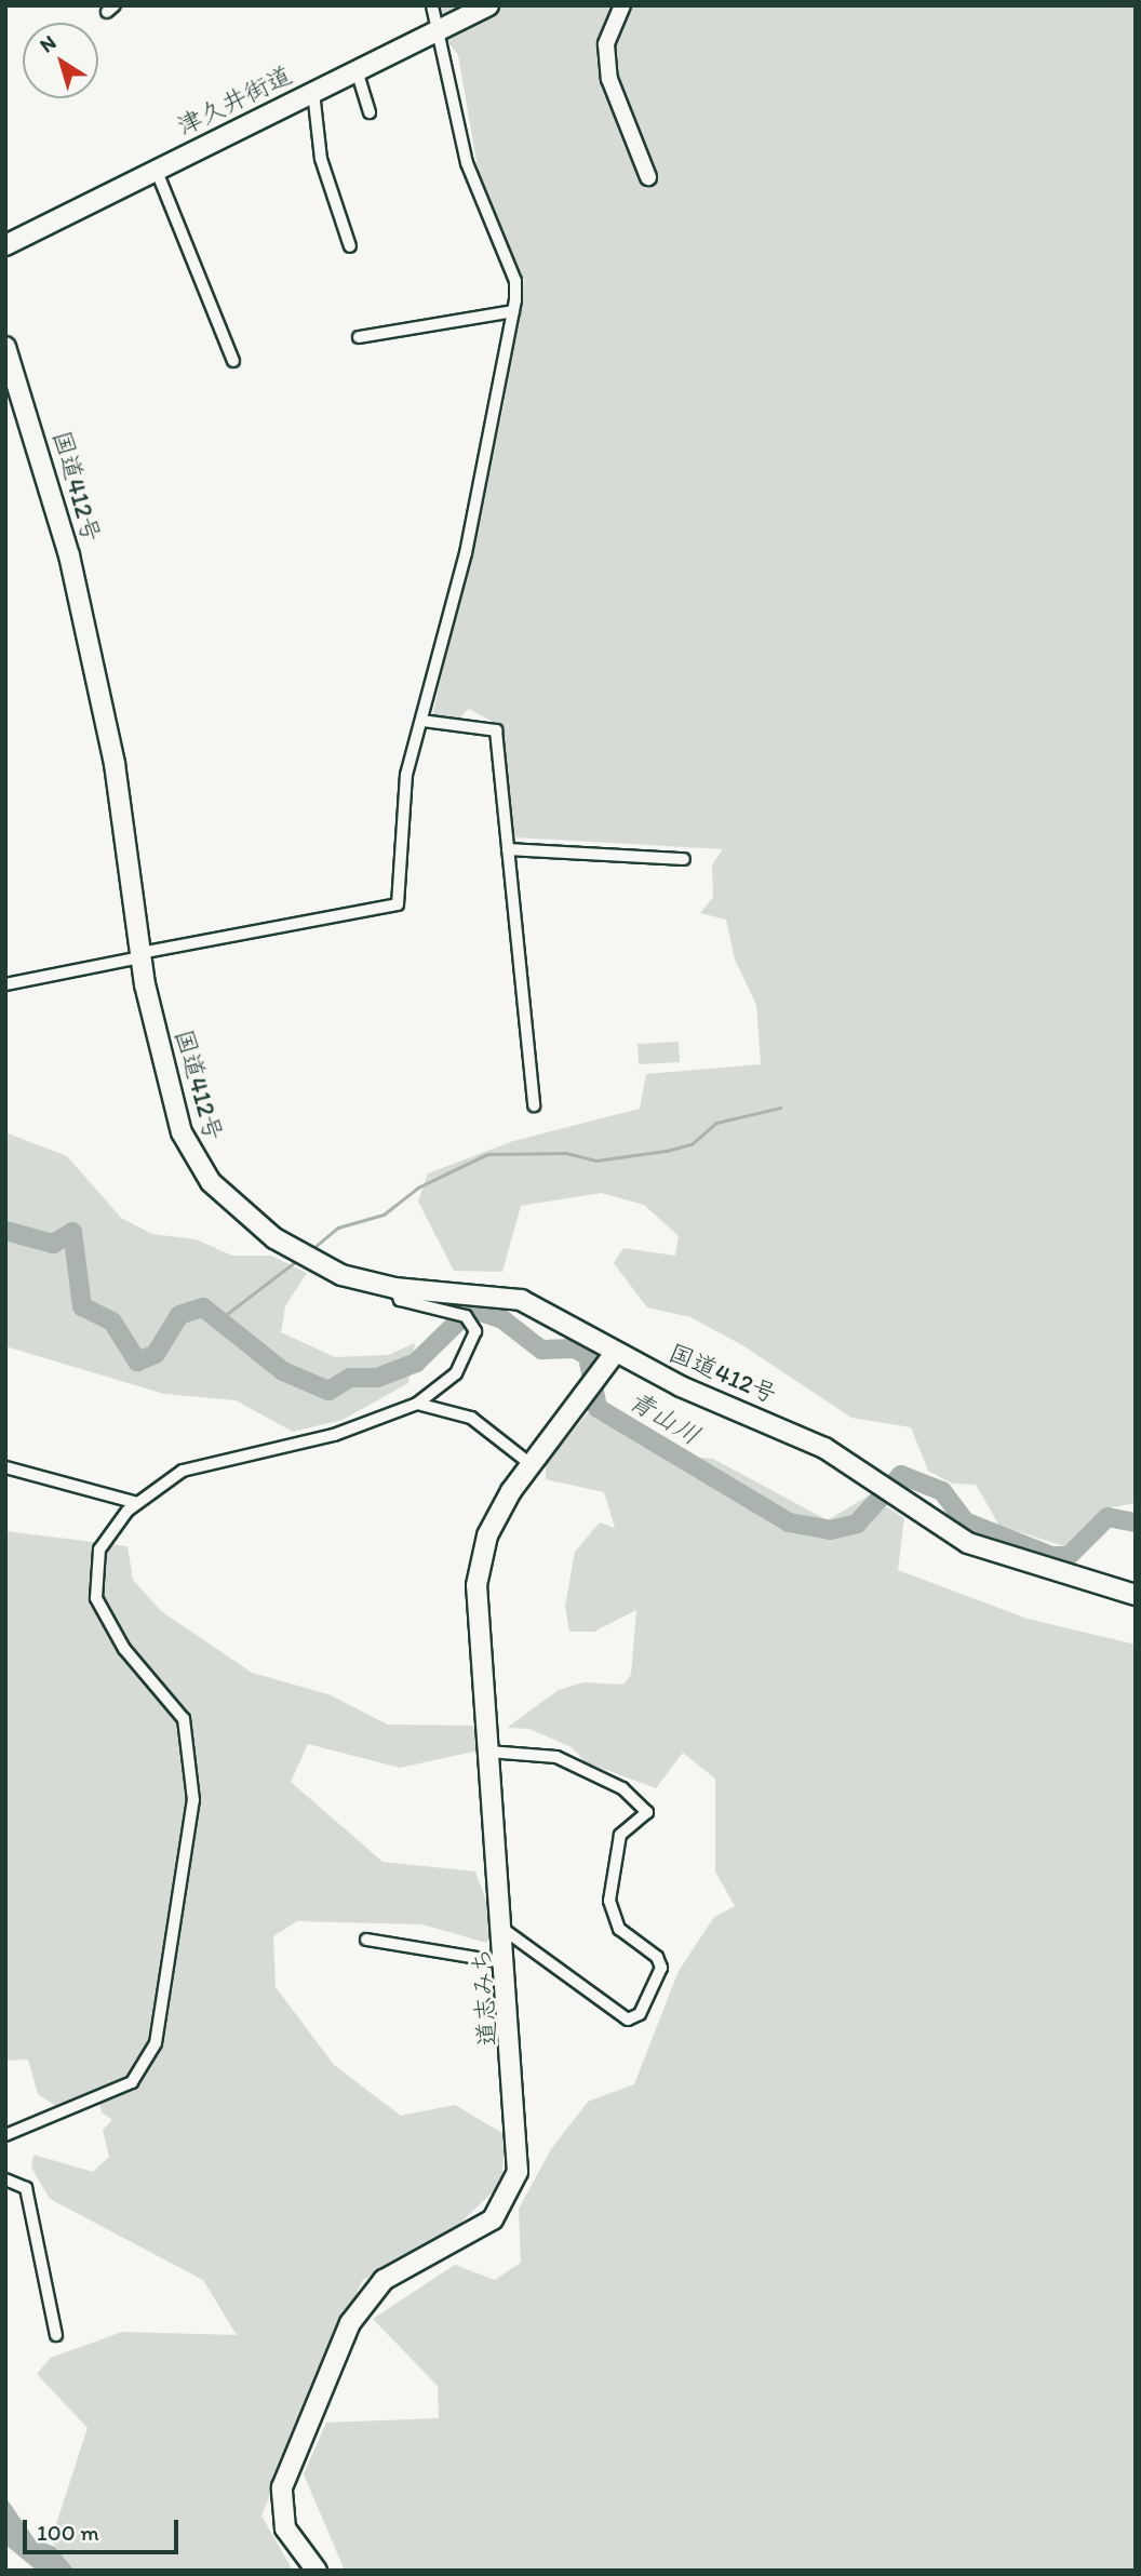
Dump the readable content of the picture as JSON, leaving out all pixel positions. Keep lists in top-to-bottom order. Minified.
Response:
{"streets":{"highway":["津久井街道","国道412号","道志みち"]},"crossings":[["国道412号","道志みち"]],"water":["青山川"],"scale_bar":"100 m","north":"top left"}
